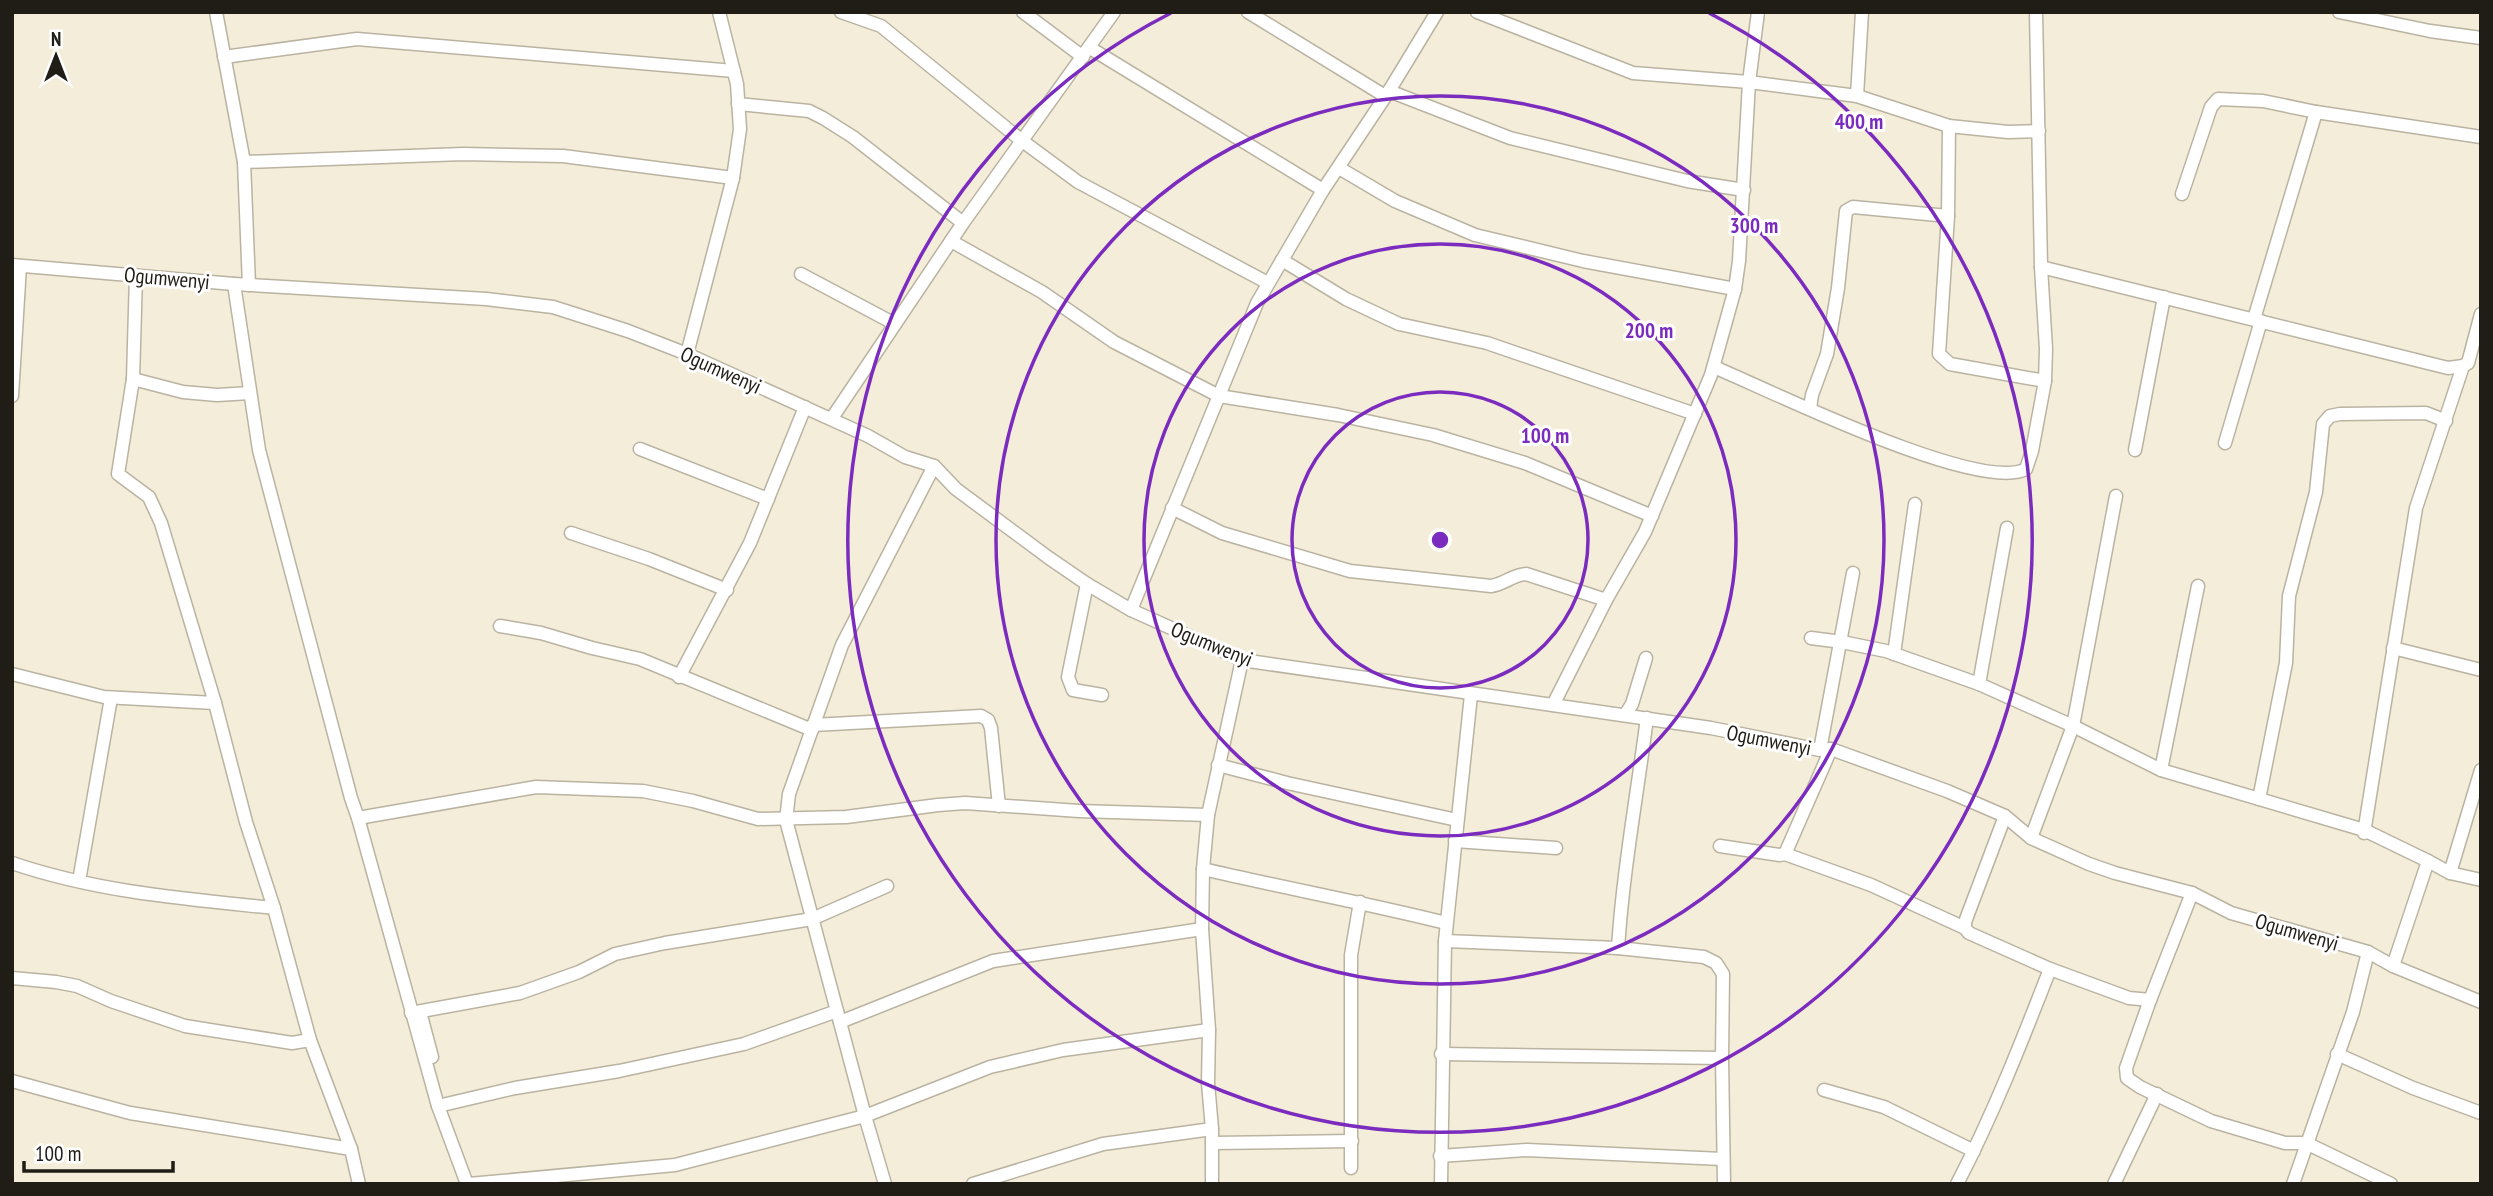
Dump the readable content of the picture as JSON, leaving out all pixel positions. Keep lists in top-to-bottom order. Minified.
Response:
{"streets":{"street":["Ogumwenyi"]},"scale_bar":"100 m","north":"top","rings":["400 m","300 m","200 m","100 m"]}
